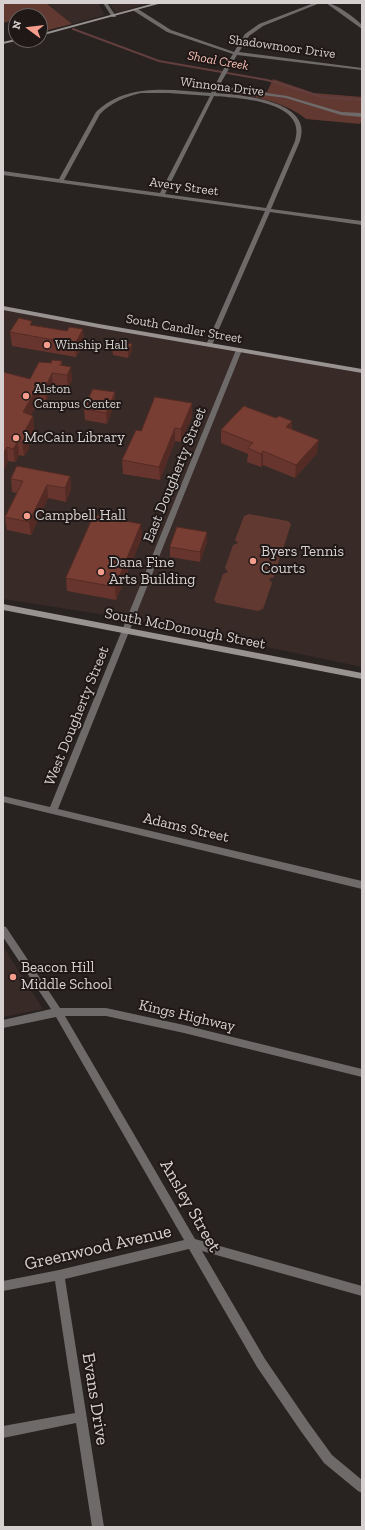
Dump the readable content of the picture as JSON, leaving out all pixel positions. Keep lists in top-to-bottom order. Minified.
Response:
{"streets":{"main road":["South Candler Street","South McDonough Street"],"street":["Shadowmoor Drive","Winnona Drive","Avery Street","East Dougherty Street","West Dougherty Street","Adams Street","Kings Highway","Ansley Street","Greenwood Avenue","Evans Drive"]},"crossings":[["Winnona Drive","Avery Street"],["Winnona Drive","South Candler Street"],["South Candler Street","East Dougherty Street"],["East Dougherty Street","South McDonough Street"],["East Dougherty Street","West Dougherty Street"],["South McDonough Street","West Dougherty Street"],["West Dougherty Street","Adams Street"],["Kings Highway","Ansley Street"],["Ansley Street","Greenwood Avenue"],["Greenwood Avenue","Evans Drive"]],"water":["Shoal Creek"],"places":["Winship Hall","Alston Campus Center","McCain Library","Campbell Hall","Byers Tennis Courts","Dana Fine Arts Building","Beacon Hill Middle School"],"north":"left"}
